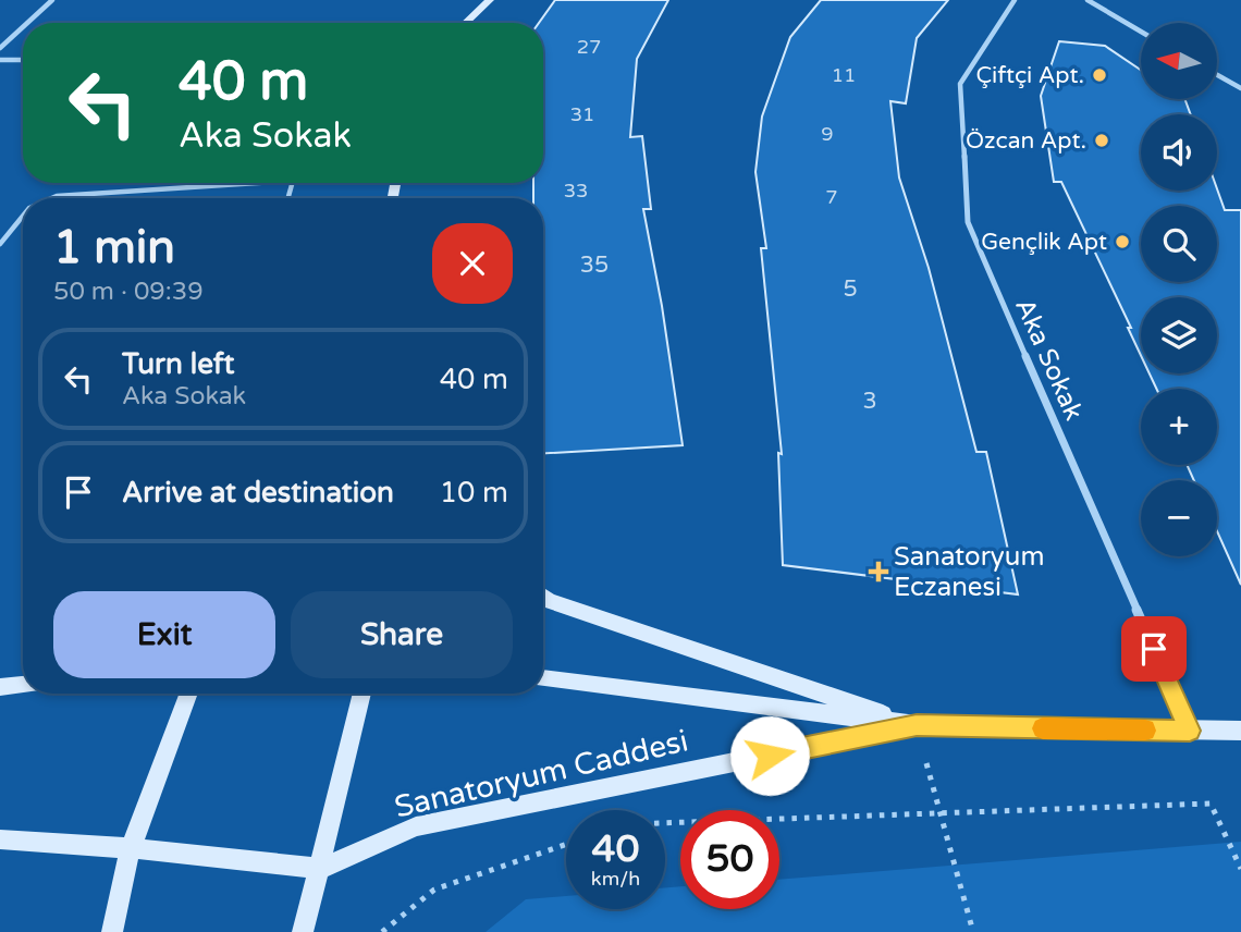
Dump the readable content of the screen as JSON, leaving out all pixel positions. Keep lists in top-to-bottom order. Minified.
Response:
{"streets":{"main road":["Sanatoryum Caddesi"],"street":["Aka Sokak"]},"crossings":[["Aka Sokak","Sanatoryum Caddesi"]],"places":{"other":["Çiftçi Apt.","Özcan Apt.","Gençlik Apt"],"health":["Sanatoryum Eczanesi"]},"house_numbers":["27","11","31","9","33","7","35","5","3"],"north":"left","page":{"map_buttons":["+","−"],"turn":["40 m","Aka Sokak"],"heading":["1 min","50 m · 09:39"],"list":[{"name":"Turn left","note":"Aka Sokak","value":"40 m"},{"name":"Arrive at destination","value":"10 m"}],"buttons":["Exit","Share"],"speed":"40 km/h","limit":"50"}}
